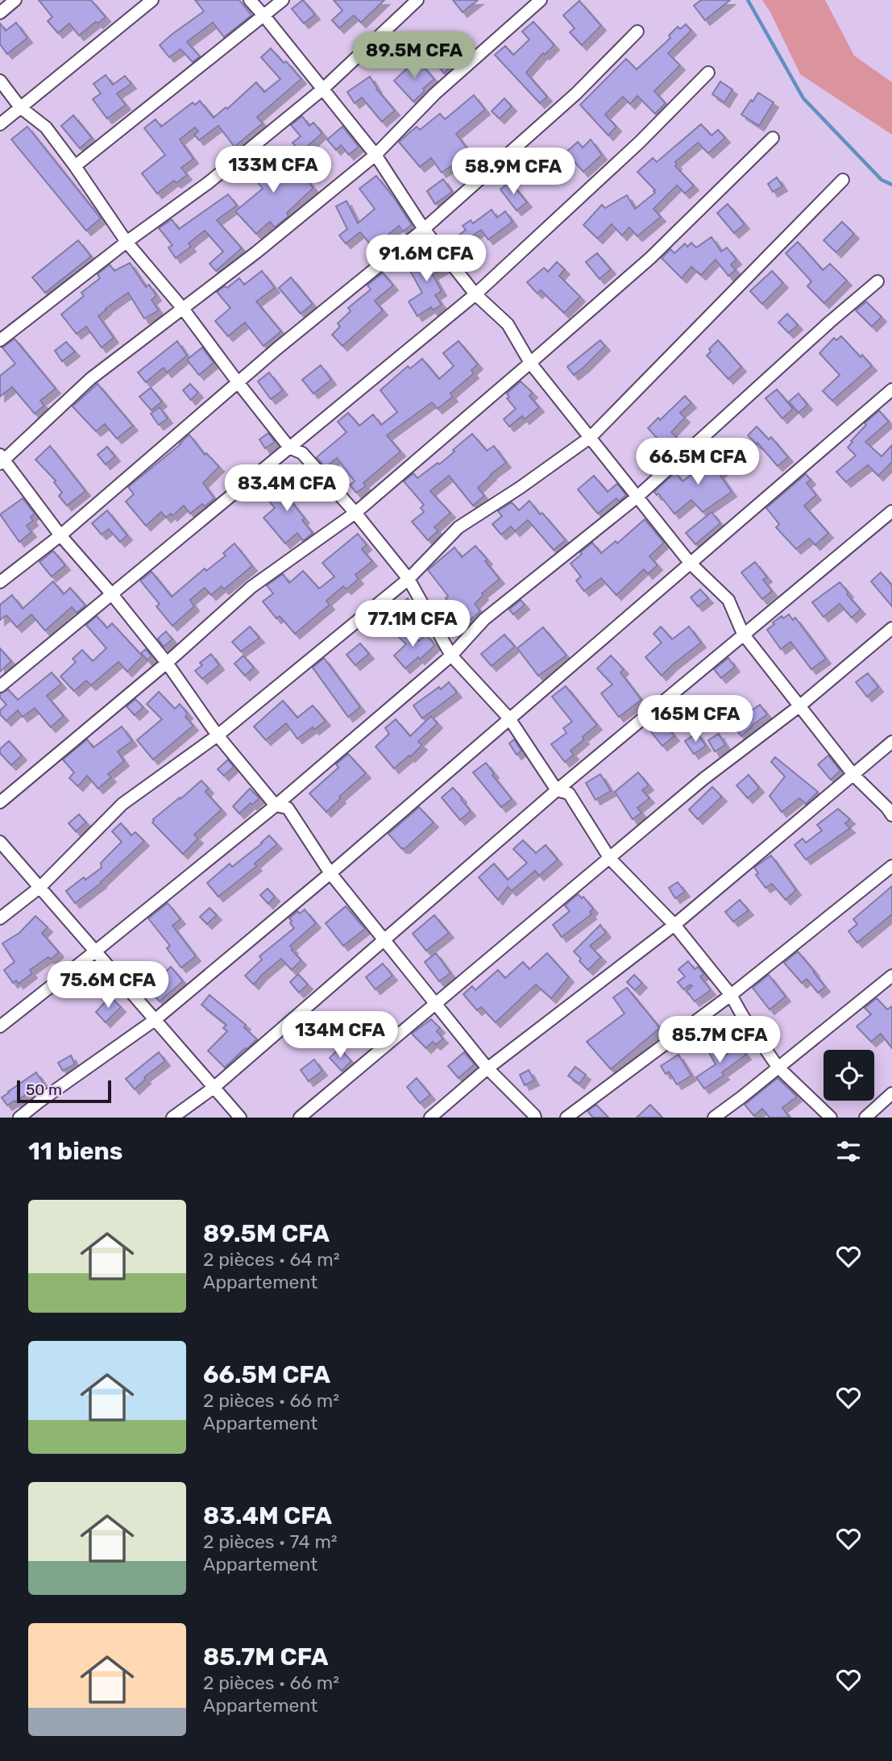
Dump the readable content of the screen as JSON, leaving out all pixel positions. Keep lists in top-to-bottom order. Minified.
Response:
{"scale_bar":"50 m","page":{"price":["89.5M CFA","133M CFA","58.9M CFA","91.6M CFA","66.5M CFA","83.4M CFA","77.1M CFA","165M CFA","75.6M CFA","134M CFA","85.7M CFA"],"scale":"50 m","heading":"11 biens","list":[{"name":"89.5M CFA","note":"2 pièces · 64 m² · Appartement"},{"name":"66.5M CFA","note":"2 pièces · 66 m² · Appartement"},{"name":"83.4M CFA","note":"2 pièces · 74 m² · Appartement"},{"name":"85.7M CFA","note":"2 pièces · 66 m² · Appartement"}]}}
